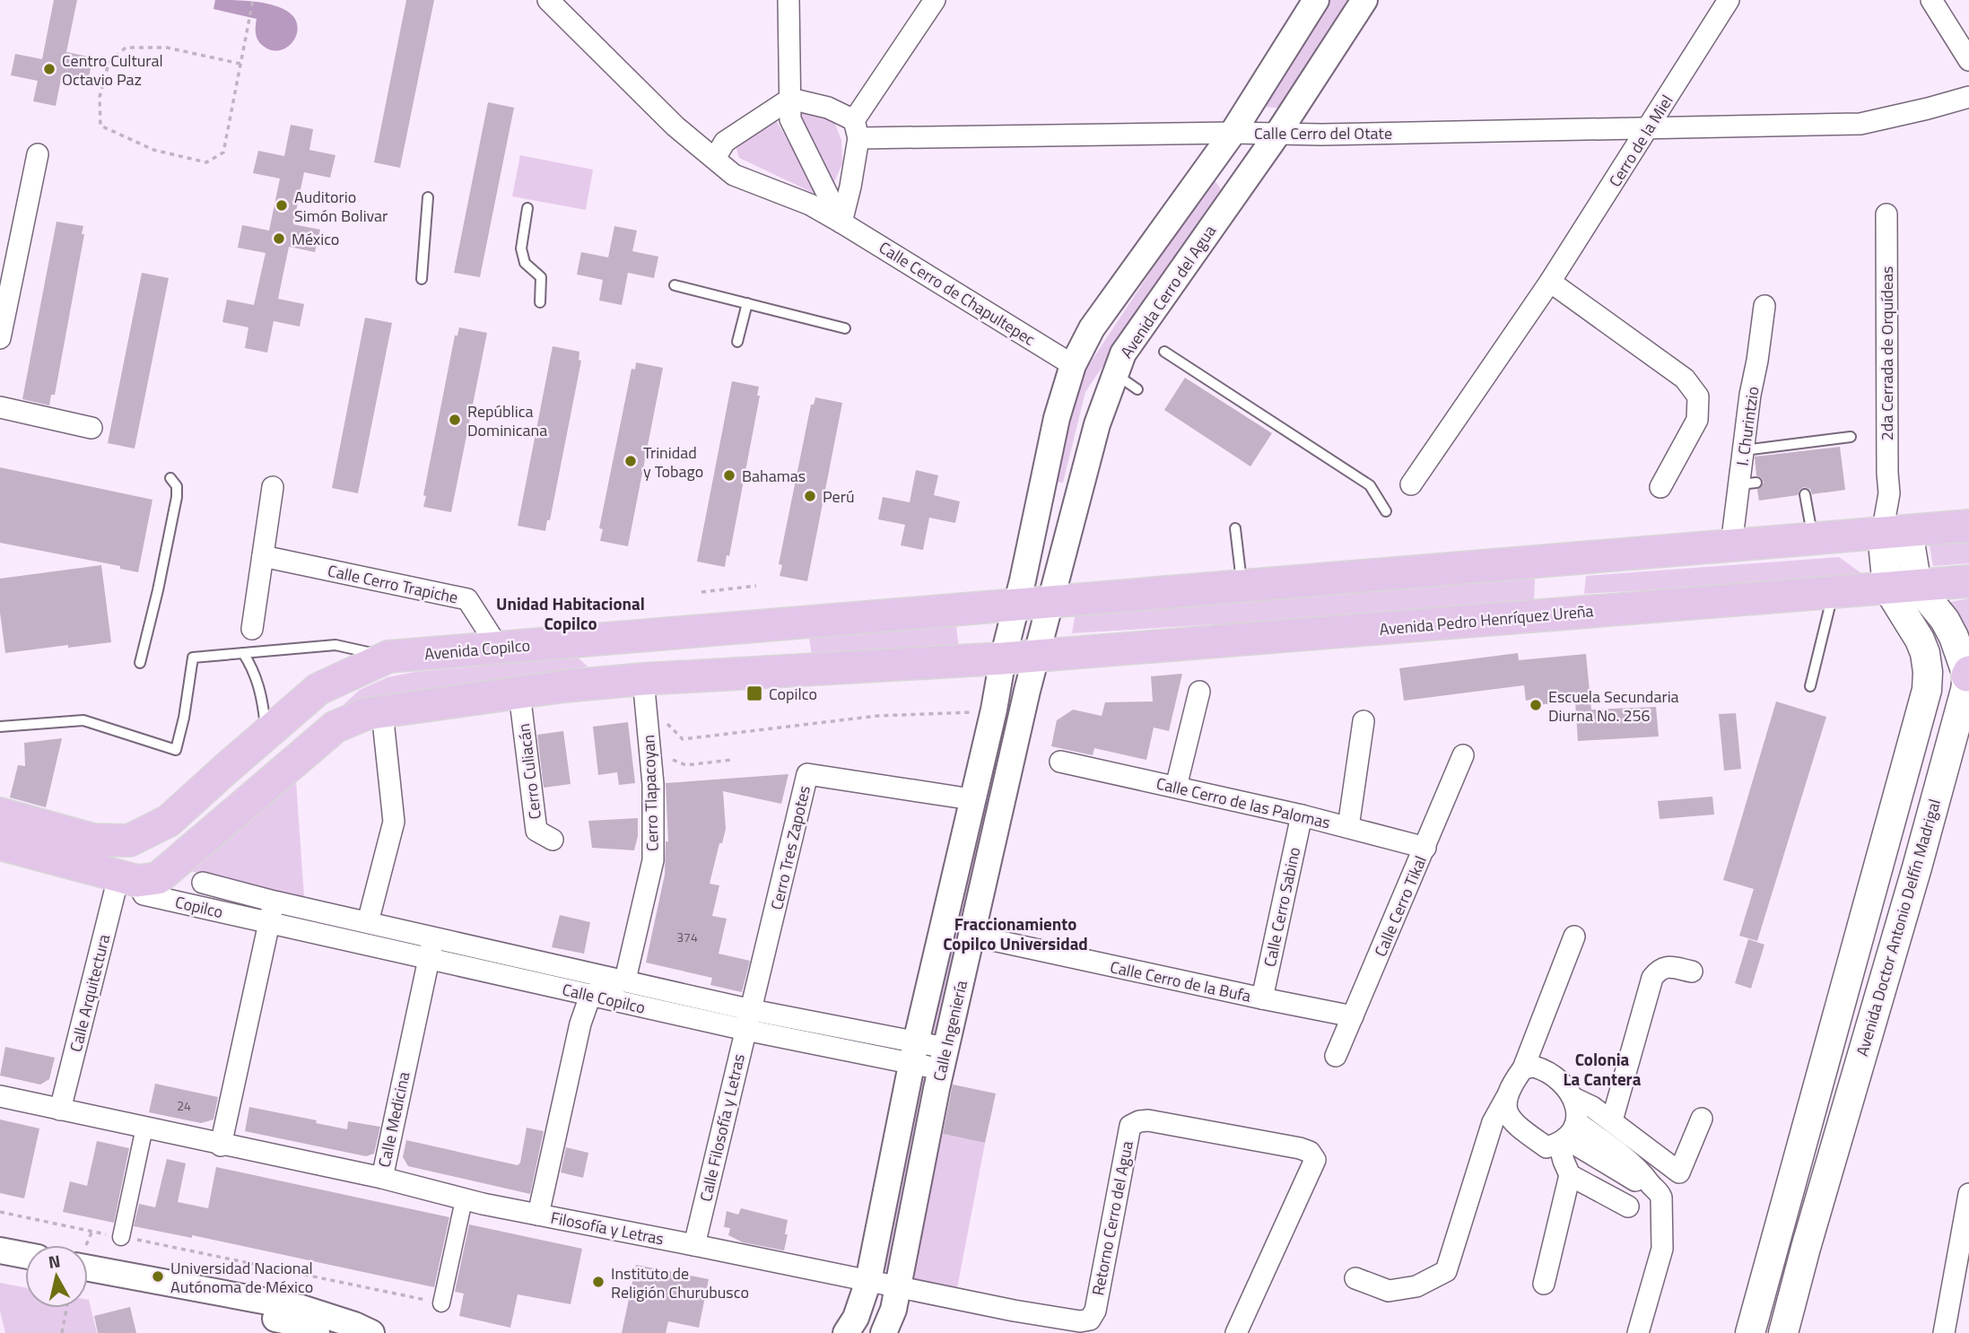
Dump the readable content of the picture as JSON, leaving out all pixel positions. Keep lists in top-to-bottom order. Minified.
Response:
{"streets":{"main road":["Avenida Pedro Henríquez Ureña","Avenida Copilco","Avenida Doctor Antonio Delfín Madrigal"],"street":["Calle Cerro del Otate","Cerro de la Miel","Avenida Cerro del Agua","Calle Cerro de Chapultepec","2da Cerrada de Orquídeas","I. Churintzio","Calle Cerro Trapiche","Cerro Culiacán","Cerro Tlapacoyan","Calle Cerro de las Palomas","Cerro Tres Zapotes","Calle Cerro Tikal","Copilco","Calle Cerro Sabino","Calle Cerro de la Bufa","Calle Arquitectura","Calle Copilco","Calle Ingeniería","Calle Medicina","Calle Filosofía y Letras","Retorno Cerro del Agua","Filosofía y Letras"]},"crossings":[["Calle Cerro del Otate","Cerro de la Miel"],["Calle Cerro del Otate","Avenida Cerro del Agua"],["Avenida Cerro del Agua","Avenida Pedro Henríquez Ureña"],["Avenida Cerro del Agua","Calle Ingeniería"],["2da Cerrada de Orquídeas","Avenida Doctor Antonio Delfín Madrigal"],["Calle Cerro Trapiche","Avenida Copilco"],["Avenida Pedro Henríquez Ureña","Avenida Doctor Antonio Delfín Madrigal"],["Avenida Pedro Henríquez Ureña","Calle Ingeniería"],["Cerro Tlapacoyan","Calle Copilco"],["Calle Cerro de las Palomas","Calle Cerro Tikal"],["Calle Cerro de las Palomas","Calle Cerro Sabino"],["Cerro Tres Zapotes","Calle Copilco"],["Cerro Tres Zapotes","Calle Ingeniería"],["Cerro Tres Zapotes","Calle Filosofía y Letras"],["Calle Cerro Tikal","Calle Cerro de la Bufa"],["Copilco","Calle Arquitectura"],["Copilco","Calle Copilco"],["Calle Cerro Sabino","Calle Cerro de la Bufa"],["Calle Cerro de la Bufa","Calle Ingeniería"],["Calle Arquitectura","Calle Medicina"],["Calle Copilco","Calle Ingeniería"],["Calle Copilco","Calle Medicina"],["Calle Copilco","Calle Filosofía y Letras"],["Calle Copilco","Filosofía y Letras"],["Calle Ingeniería","Retorno Cerro del Agua"],["Calle Ingeniería","Filosofía y Letras"],["Calle Filosofía y Letras","Filosofía y Letras"],["Retorno Cerro del Agua","Filosofía y Letras"]],"districts":["Unidad Habitacional Copilco","Fraccionamiento Copilco Universidad","Colonia La Cantera"],"places":{"other":["Centro Cultural Octavio Paz","Auditorio Simón Bolivar","México","República Dominicana","Trinidad y Tobago","Bahamas","Perú","Escuela Secundaria Diurna No. 256","Universidad Nacional Autónoma de México","Instituto de Religión Churubusco"],"transit":["Copilco"]},"house_numbers":["374","24"],"north":"top"}
